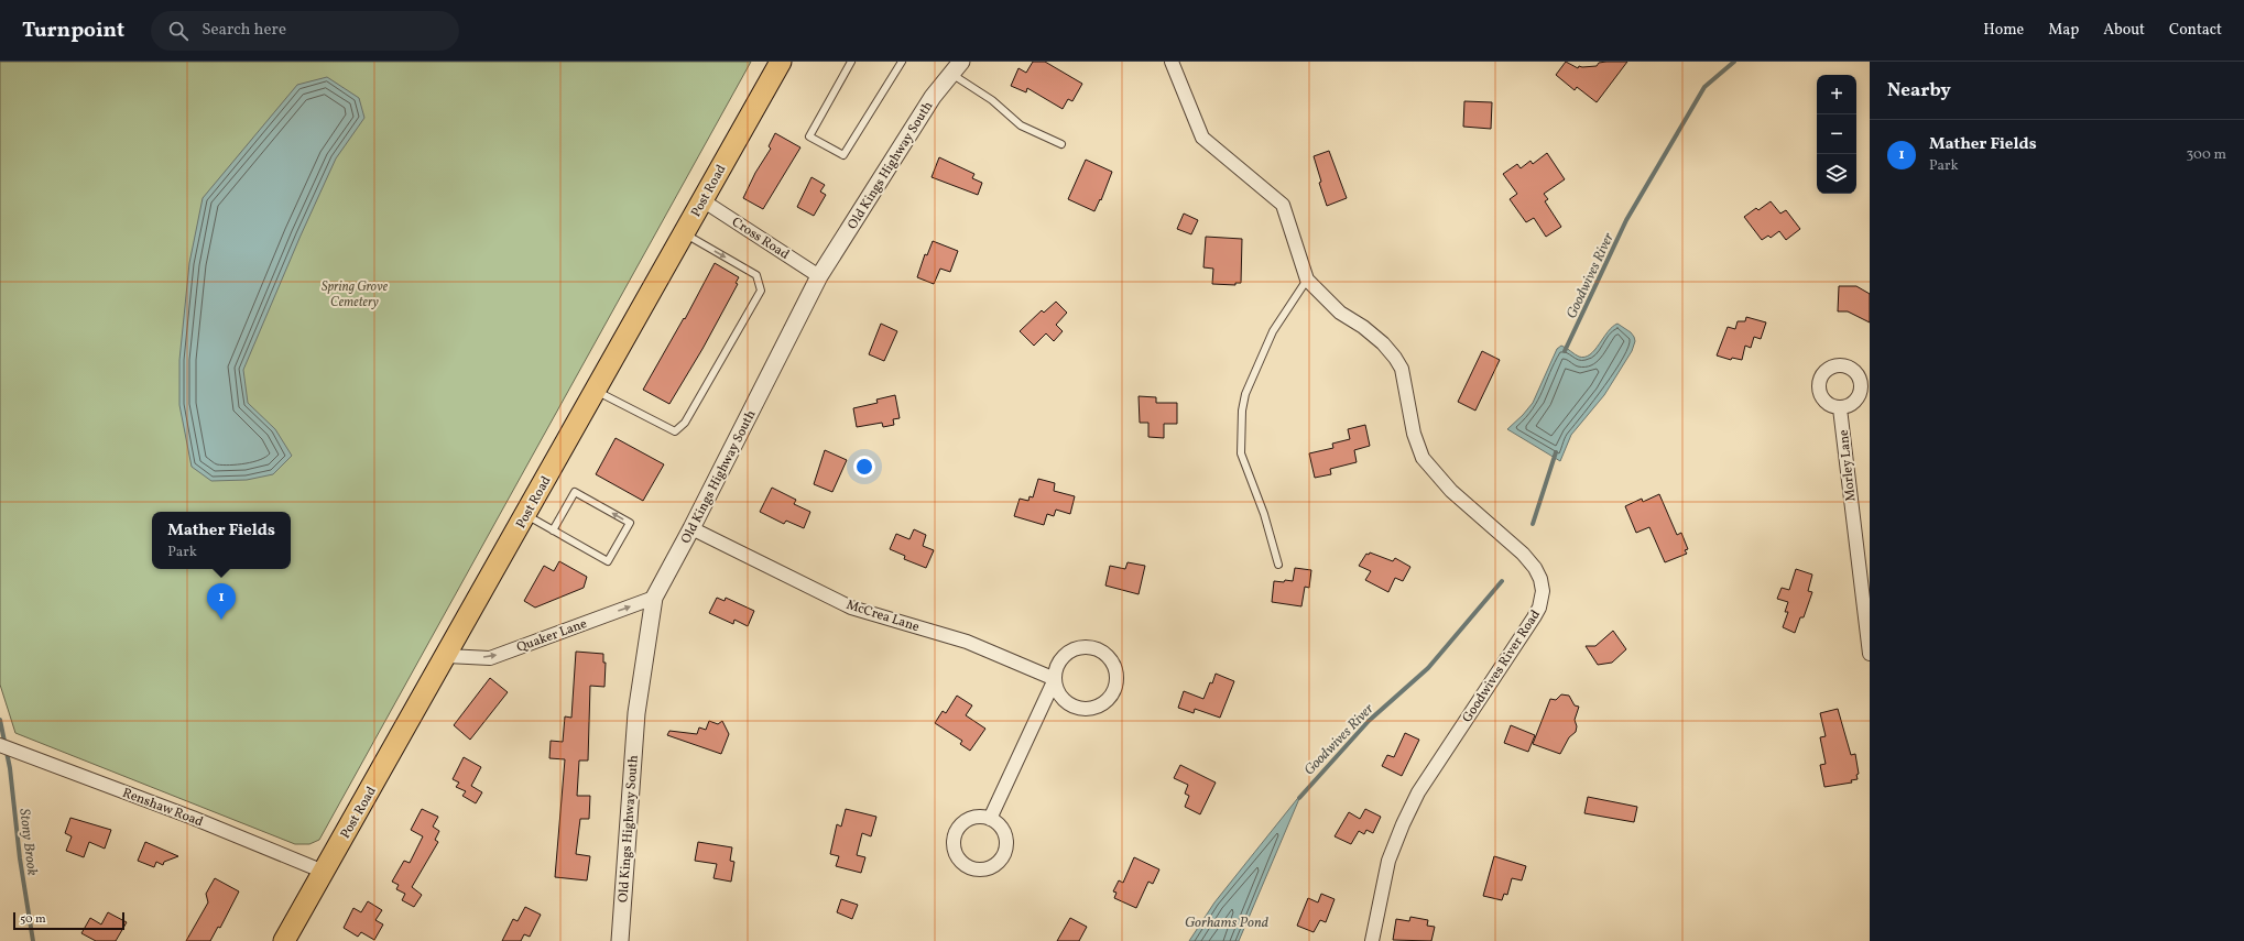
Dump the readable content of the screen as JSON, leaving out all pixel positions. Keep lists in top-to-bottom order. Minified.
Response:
{"streets":{"main road":["Post Road"],"street":["Old Kings Highway South","Cross Road","Morley Lane","McCrea Lane","Quaker Lane","Goodwives River Road","Renshaw Road"]},"crossings":[["Old Kings Highway South","Cross Road"],["Old Kings Highway South","McCrea Lane"],["Old Kings Highway South","Quaker Lane"],["Post Road","Cross Road"],["Post Road","Quaker Lane"],["Post Road","Renshaw Road"]],"one_way":["Quaker Lane"],"water":["Goodwives River","Stony Brook","Gorhams Pond"],"parks":["Spring Grove Cemetery"],"scale_bar":"50 m","page":{"header":"Turnpoint","search":"Search here","nav":["Home","Map","About","Contact"],"heading":"Nearby","map_buttons":["+","−"],"list":[{"mark":"1","name":"Mather Fields","note":"Park","value":"300 m"}],"popup":["Mather Fields","Park"],"pins":"1","scale":"50 m"}}
